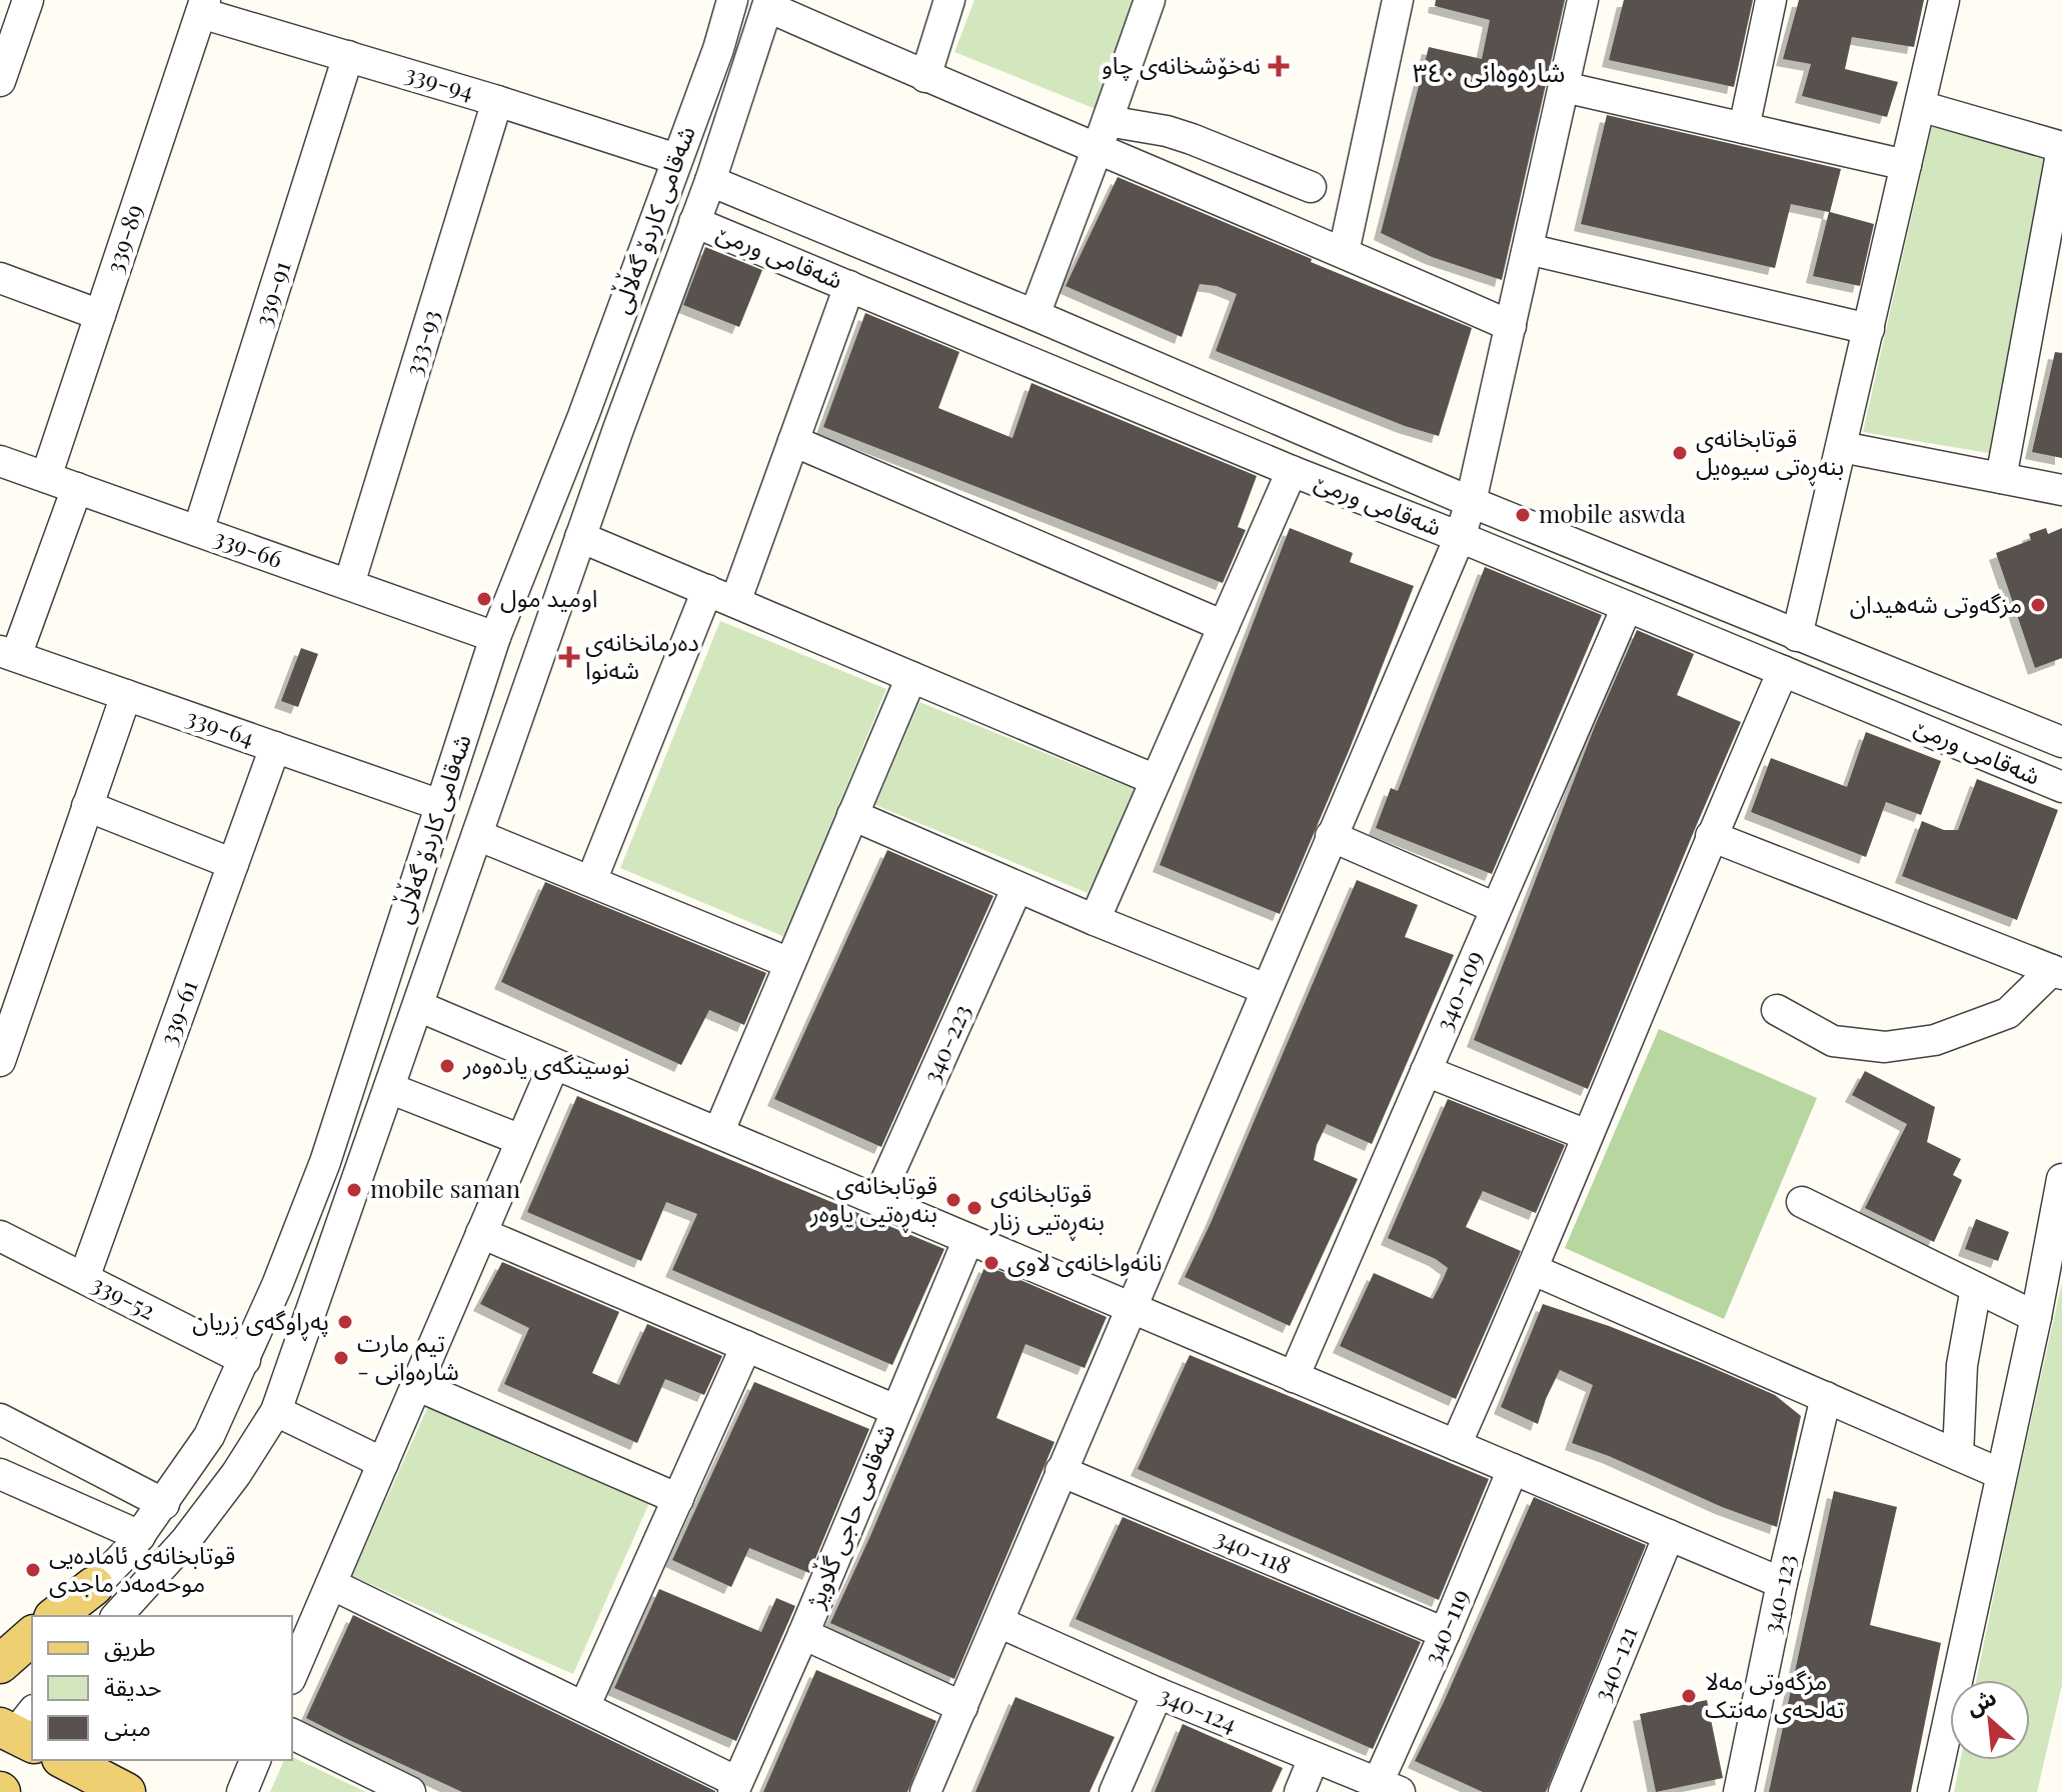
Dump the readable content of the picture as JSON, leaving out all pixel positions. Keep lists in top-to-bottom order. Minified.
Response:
{"streets":{"street":["339-94","شەقامی کاردۆ گەڵاڵی","339-89","شەقامی ورمێ","339-91","333-93","339-66","339-64","340-109","339-61","340-223","339-52","شەقامی حاجی گڵاویژ","340-118","340-123","340-119","340-121","340-124"]},"crossings":[["339-94","شەقامی کاردۆ گەڵاڵی"],["339-94","339-89"],["339-94","339-91"],["339-94","333-93"],["شەقامی کاردۆ گەڵاڵی","شەقامی ورمێ"],["شەقامی کاردۆ گەڵاڵی","339-66"],["شەقامی کاردۆ گەڵاڵی","339-64"],["شەقامی کاردۆ گەڵاڵی","339-52"],["339-89","339-66"],["شەقامی ورمێ","340-109"],["339-91","339-66"],["333-93","339-66"],["339-64","339-61"],["339-61","339-52"],["340-118","340-119"],["340-119","340-124"]],"districts":["شارەوەانی ٣٤٠"],"places":{"health":["نەخۆشخانەی چاو","دەرمانخانەی شەنوا"],"other":["قوتابخانەی بنەڕەتی سیوەیل","mobile aswda","اوميد مول","مزگەوتی شەهیدان","نوسینگەی یادەوەر","mobile saman","قوتابخانەی بنەڕەتیی یاوەر","قوتابخانەی بنەڕەتیی زنار","نانەواخانەی لاوی","پەڕاوگەی زریان","تیم مارت - شارەوانی","قوتابخانەی ئامادەیی موحەمەد ماجدی","مزگەوتی مەلا تەلحەی مەنتک"]},"legend":["طريق","حديقة","مبنى"],"north":"top left"}
